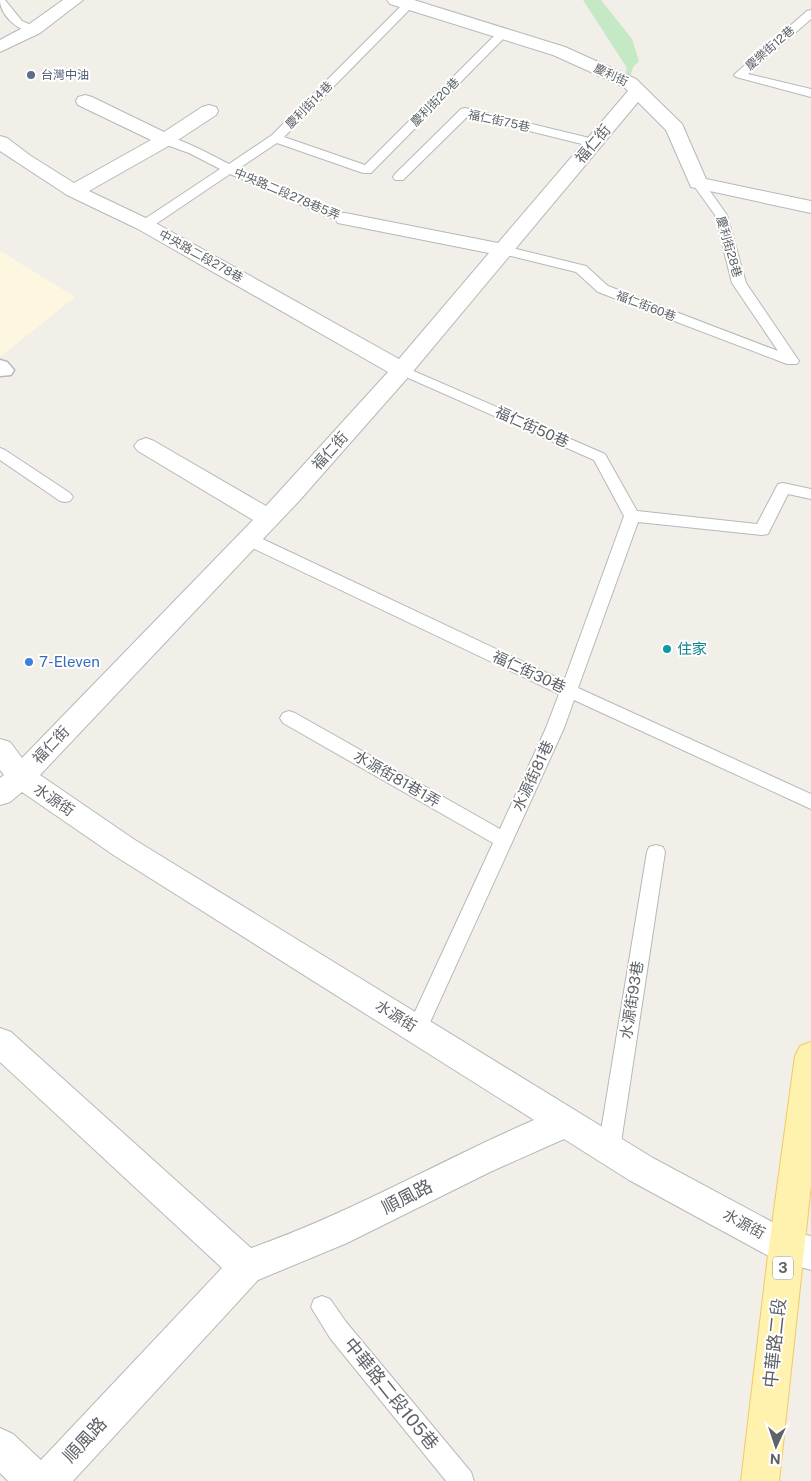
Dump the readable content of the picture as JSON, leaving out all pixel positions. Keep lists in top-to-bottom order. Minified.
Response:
{"streets":{"main road":["3","中華路二段"],"street":["慶利街","福仁街","中央路二段278巷","水源街","順風路"],"lane":["慶樂街12巷","慶利街20巷","慶利街14巷","福仁街75巷","中央路二段278巷5弄","慶利街28巷","福仁街60巷","福仁街50巷","福仁街30巷","水源街81巷","水源街81巷1弄","水源街93巷","中華路二段105巷"]},"crossings":[["慶利街","慶利街20巷"],["慶利街","慶利街14巷"],["慶利街","福仁街"],["慶利街","慶利街28巷"],["慶利街20巷","慶利街14巷"],["慶利街14巷","中央路二段278巷5弄"],["福仁街75巷","福仁街"],["福仁街","中央路二段278巷"],["福仁街","福仁街60巷"],["福仁街","福仁街50巷"],["福仁街","福仁街30巷"],["福仁街","水源街"],["中央路二段278巷5弄","中央路二段278巷"],["慶利街28巷","福仁街60巷"],["中央路二段278巷","福仁街50巷"],["福仁街50巷","水源街81巷"],["福仁街30巷","水源街81巷"],["水源街81巷","水源街81巷1弄"],["水源街81巷","水源街"],["水源街","水源街93巷"],["水源街","順風路"],["水源街","中華路二段"]],"places":["台灣中油","住家","7-Eleven"],"north":"bottom"}
